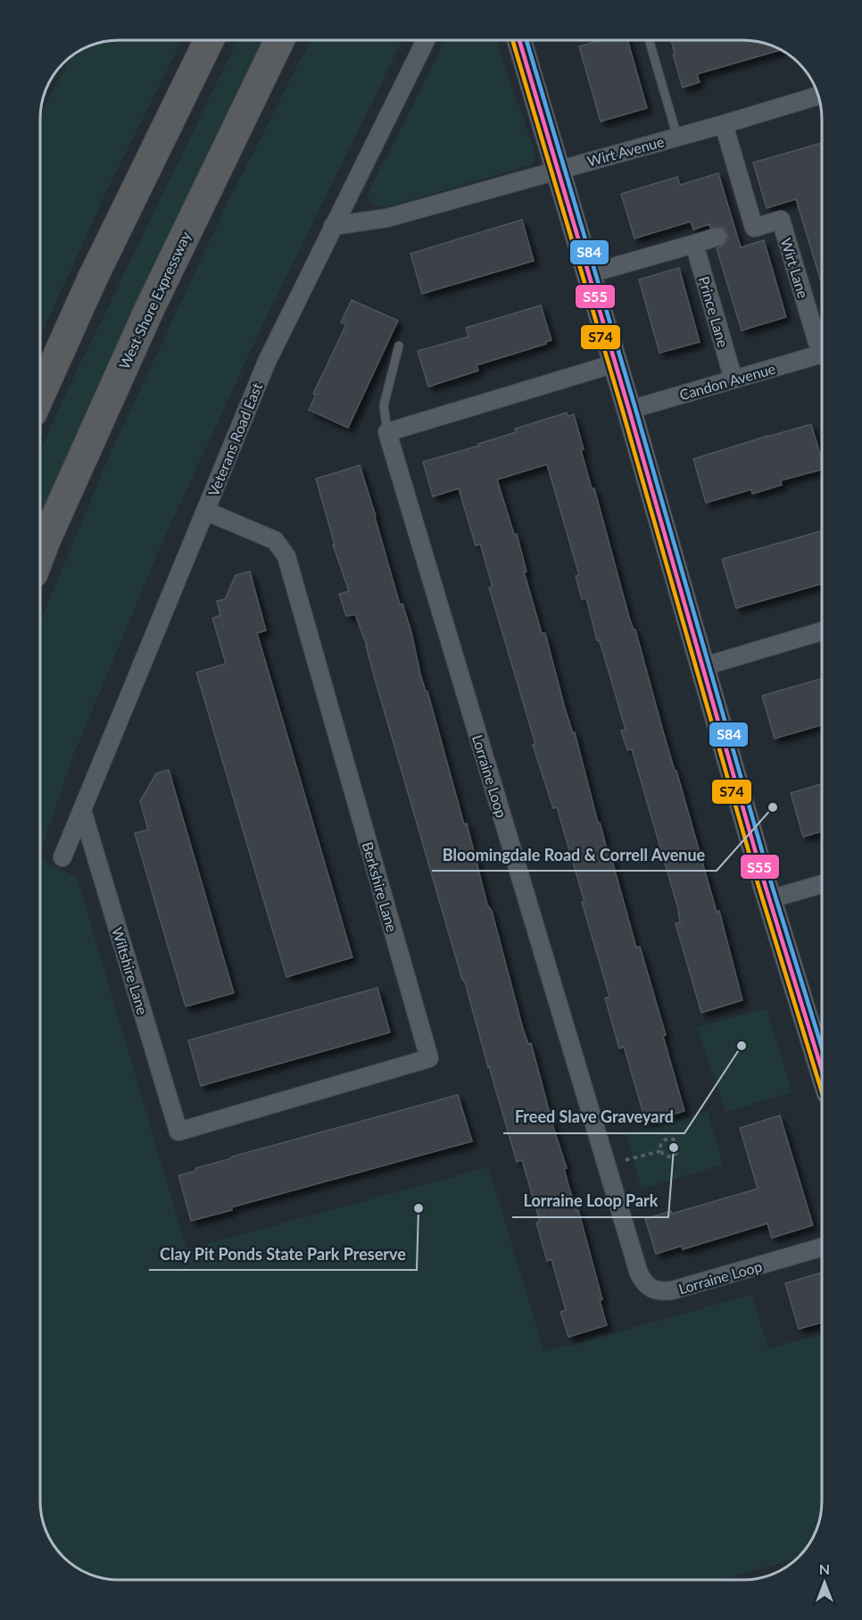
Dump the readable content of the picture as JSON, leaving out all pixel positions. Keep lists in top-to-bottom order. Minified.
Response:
{"streets":{"highway":["West Shore Expressway"],"street":["Wirt Avenue","Wirt Lane","Prince Lane","Candon Avenue","Veterans Road East","Lorraine Loop","Berkshire Lane","Wiltshire Lane"]},"crossings":[["Wirt Avenue","Wirt Lane"],["Wirt Avenue","Veterans Road East"],["Prince Lane","Candon Avenue"],["Veterans Road East","Berkshire Lane"],["Veterans Road East","Wiltshire Lane"],["Berkshire Lane","Wiltshire Lane"]],"places":["Bloomingdale Road & Correll Avenue","Freed Slave Graveyard","Lorraine Loop Park","Clay Pit Ponds State Park Preserve"],"lines":["transit line S55","transit line S74","transit line S84"],"north":"top"}
